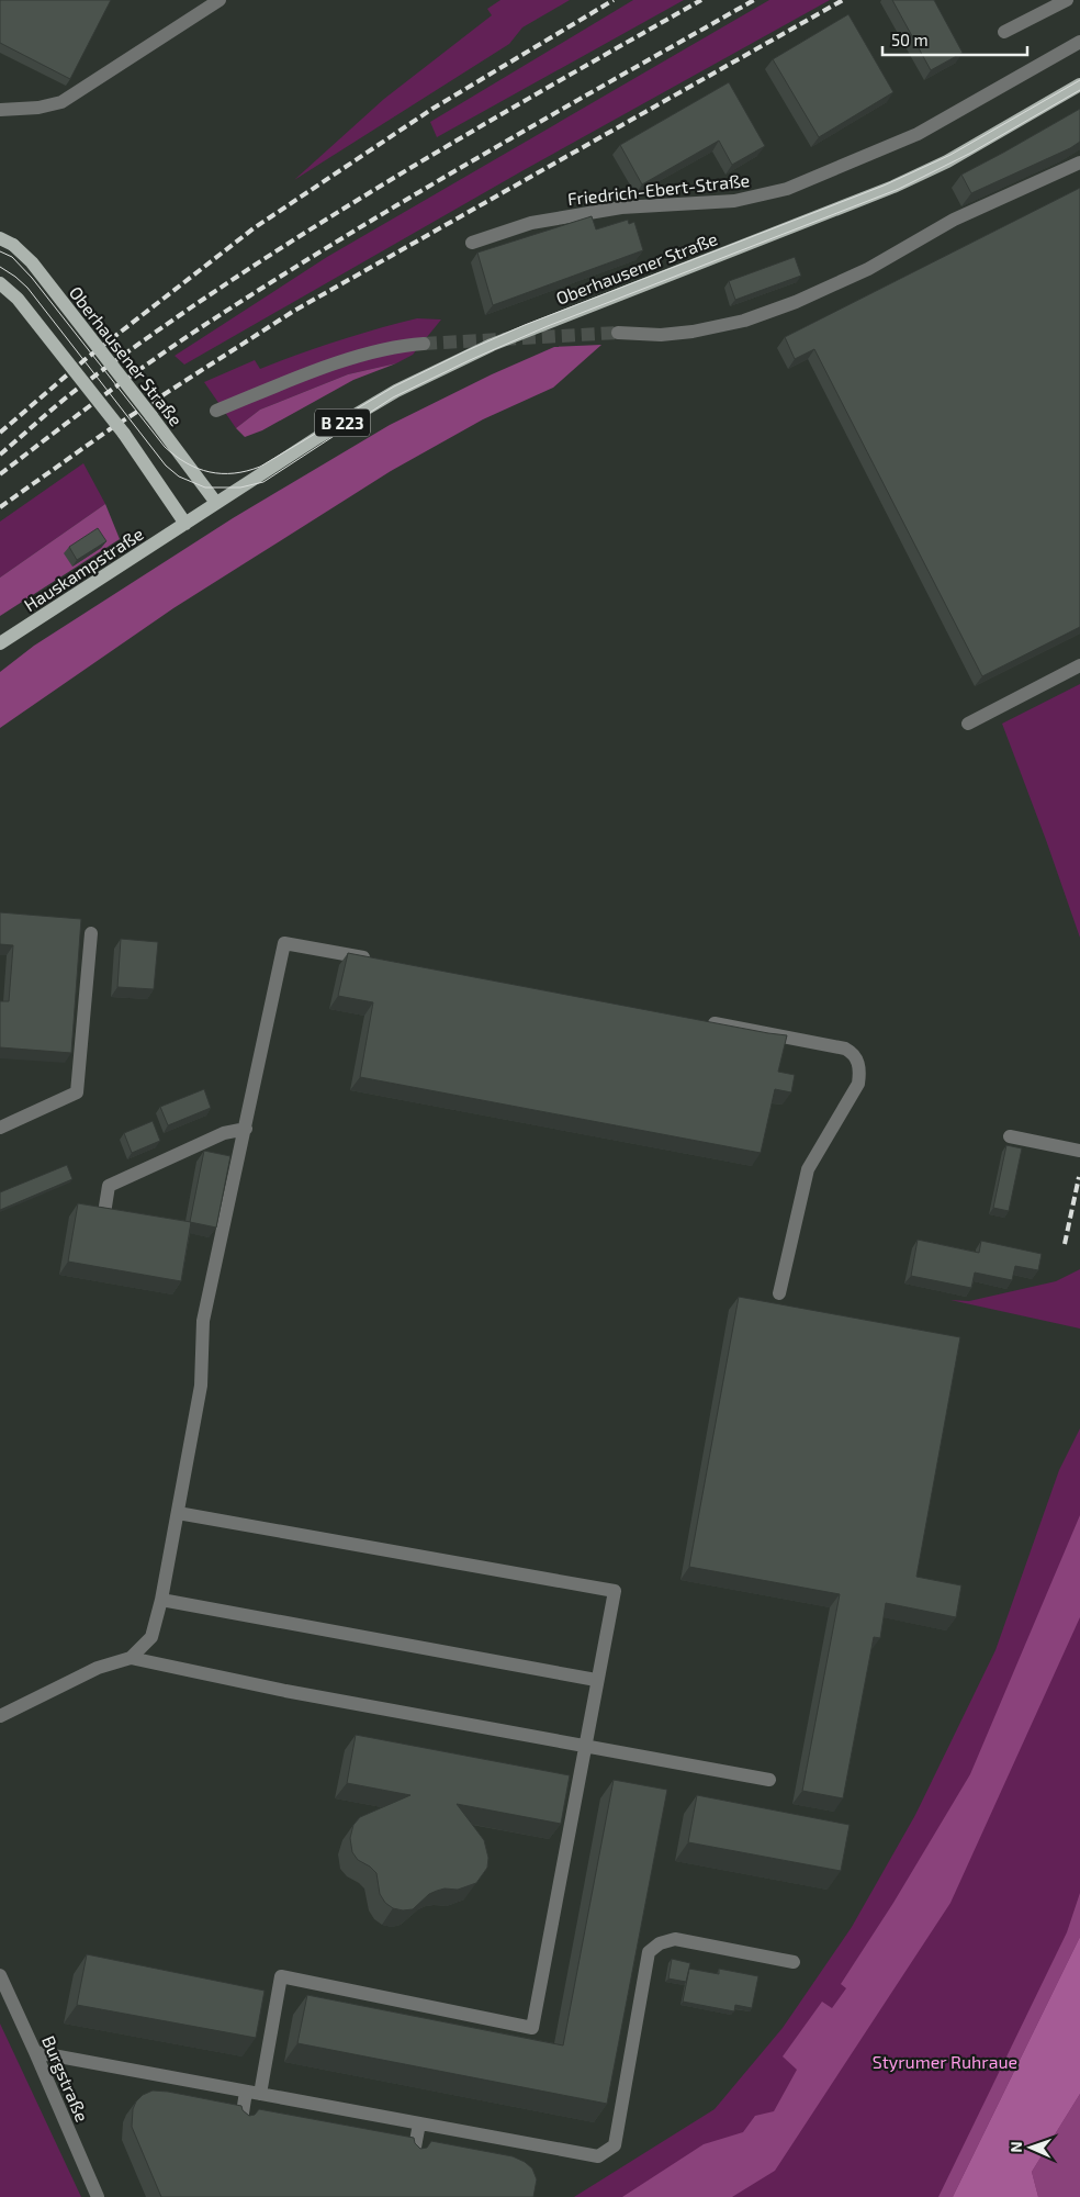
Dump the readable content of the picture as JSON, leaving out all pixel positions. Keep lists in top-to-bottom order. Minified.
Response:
{"streets":{"main road":["Oberhausener Straße","B 223","Hauskampstraße"],"street":["Friedrich-Ebert-Straße","Burgstraße"]},"crossings":[["Oberhausener Straße","Hauskampstraße"]],"parks":["Styrumer Ruhraue"],"scale_bar":"50 m","north":"left"}
